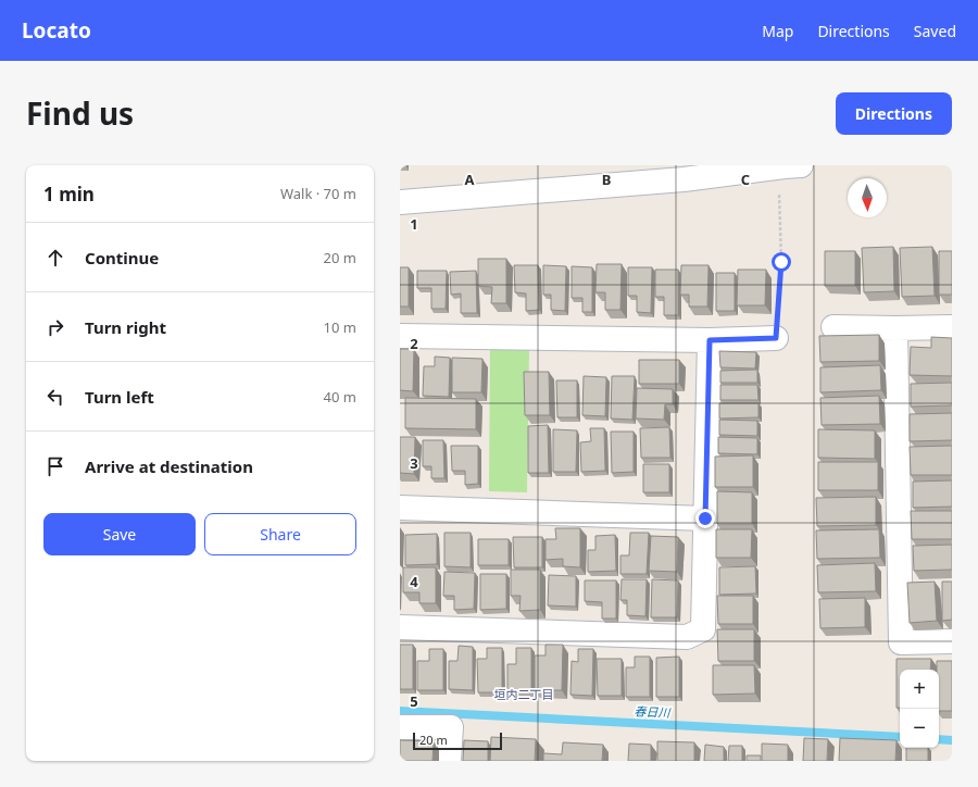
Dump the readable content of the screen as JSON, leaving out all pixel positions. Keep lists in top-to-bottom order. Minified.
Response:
{"districts":["垣内二丁目"],"water":["春日川"],"scale_bar":"20 m","north":"bottom","page":{"header":"Locato","nav":["Map","Directions","Saved"],"title":"Find us","buttons":["Directions",["Save","Share"]],"heading":["1 min","Walk · 70 m"],"list":[["Continue","20 m"],["Turn right","10 m"],["Turn left","40 m"],"Arrive at destination"],"map_buttons":["+","−"],"scale":"20 m"},"grid":{"columns":["A","B","C"],"rows":["1","2","3","4","5"]}}
